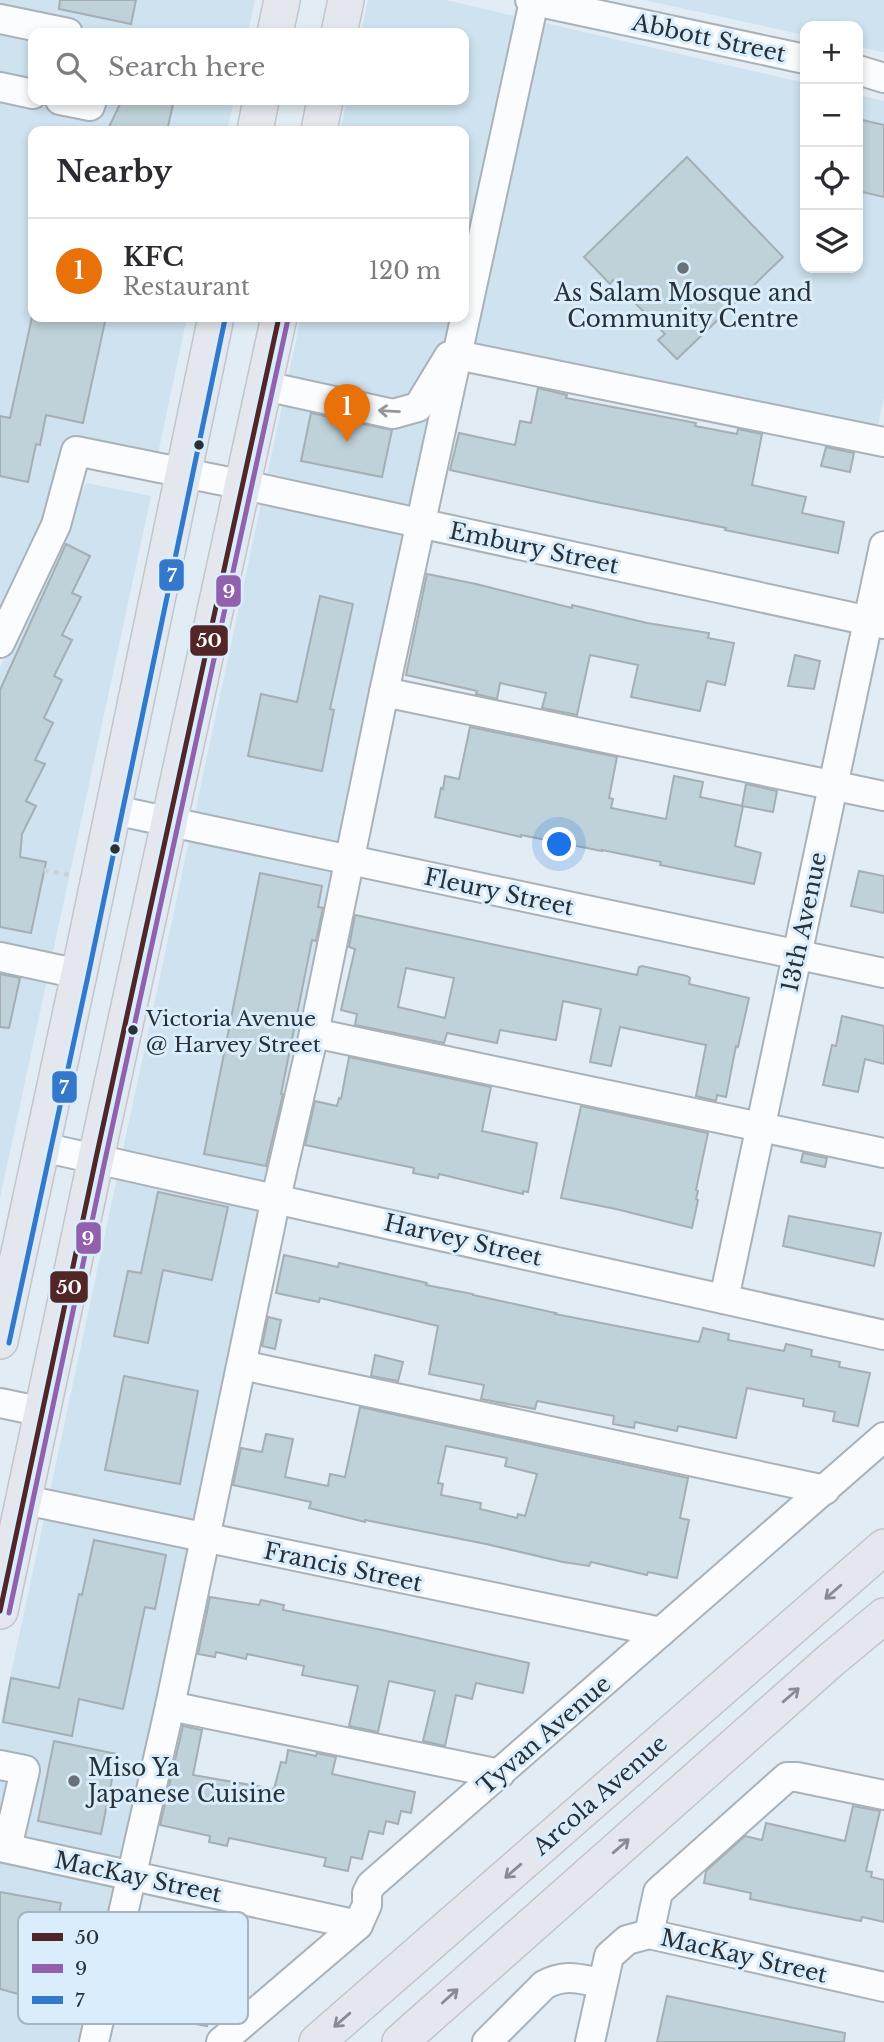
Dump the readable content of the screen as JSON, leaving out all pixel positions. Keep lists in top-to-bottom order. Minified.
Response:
{"streets":{"main road":["Arcola Avenue"],"street":["Abbott Street","Embury Street","Fleury Street","13th Avenue","Harvey Street","Francis Street","Tyvan Avenue","MacKay Street"]},"crossings":[["Embury Street","13th Avenue"],["Fleury Street","13th Avenue"],["13th Avenue","Harvey Street"],["Francis Street","Tyvan Avenue"],["Tyvan Avenue","MacKay Street"]],"places":["As Salam Mosque and Community Centre","Victoria Avenue @ Harvey Street","Miso Ya Japanese Cuisine"],"lines":["transit line 50","transit line 9","transit line 7"],"legend":["50","9","7"],"page":{"map_buttons":["+","−"],"search":"Search here","heading":"Nearby","list":[{"mark":"1","name":"KFC","note":"Restaurant","value":"120 m"}],"pins":"1"}}
